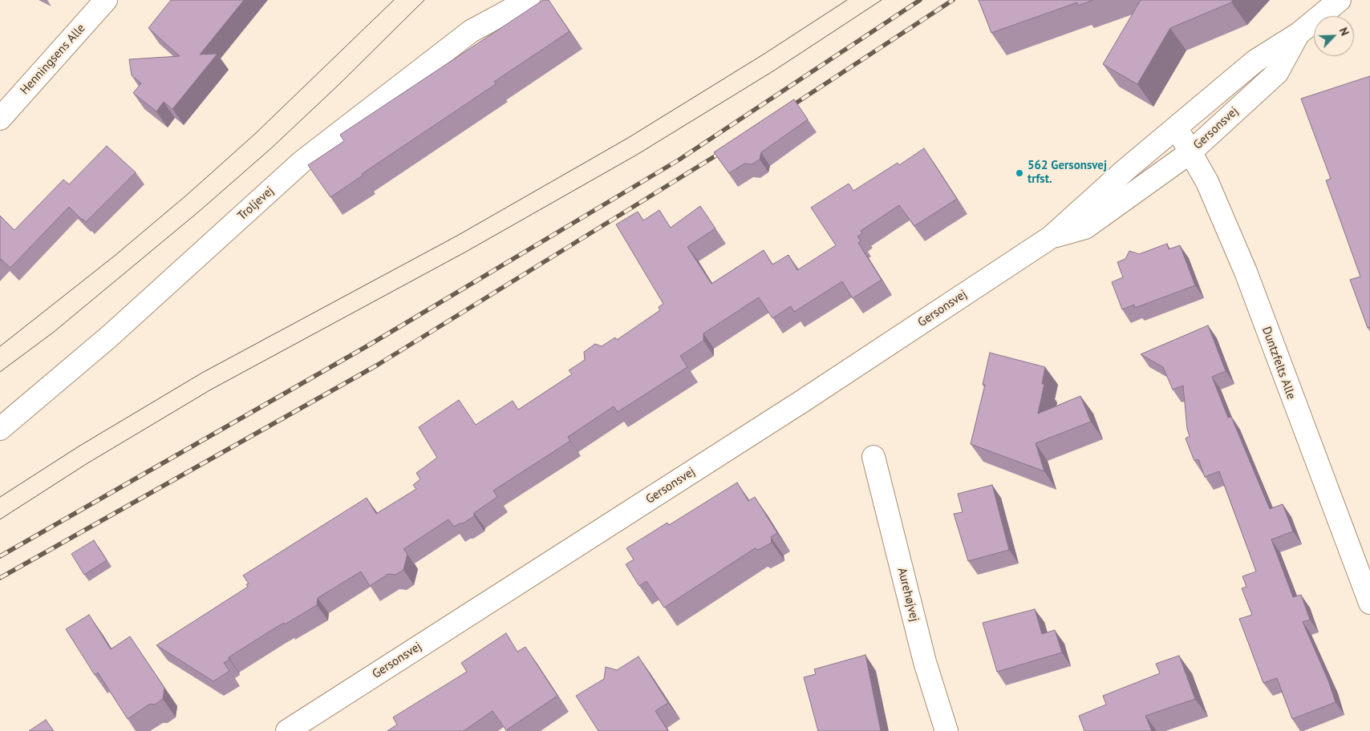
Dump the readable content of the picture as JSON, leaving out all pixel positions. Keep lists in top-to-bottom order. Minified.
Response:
{"streets":{"street":["Henningsens Alle","Gersonsvej","Troljevej","Duntzfelts Alle","Aurehøjvej"]},"crossings":[["Gersonsvej","Duntzfelts Alle"]],"places":["562 Gersonsvej trfst."],"north":"top right"}
